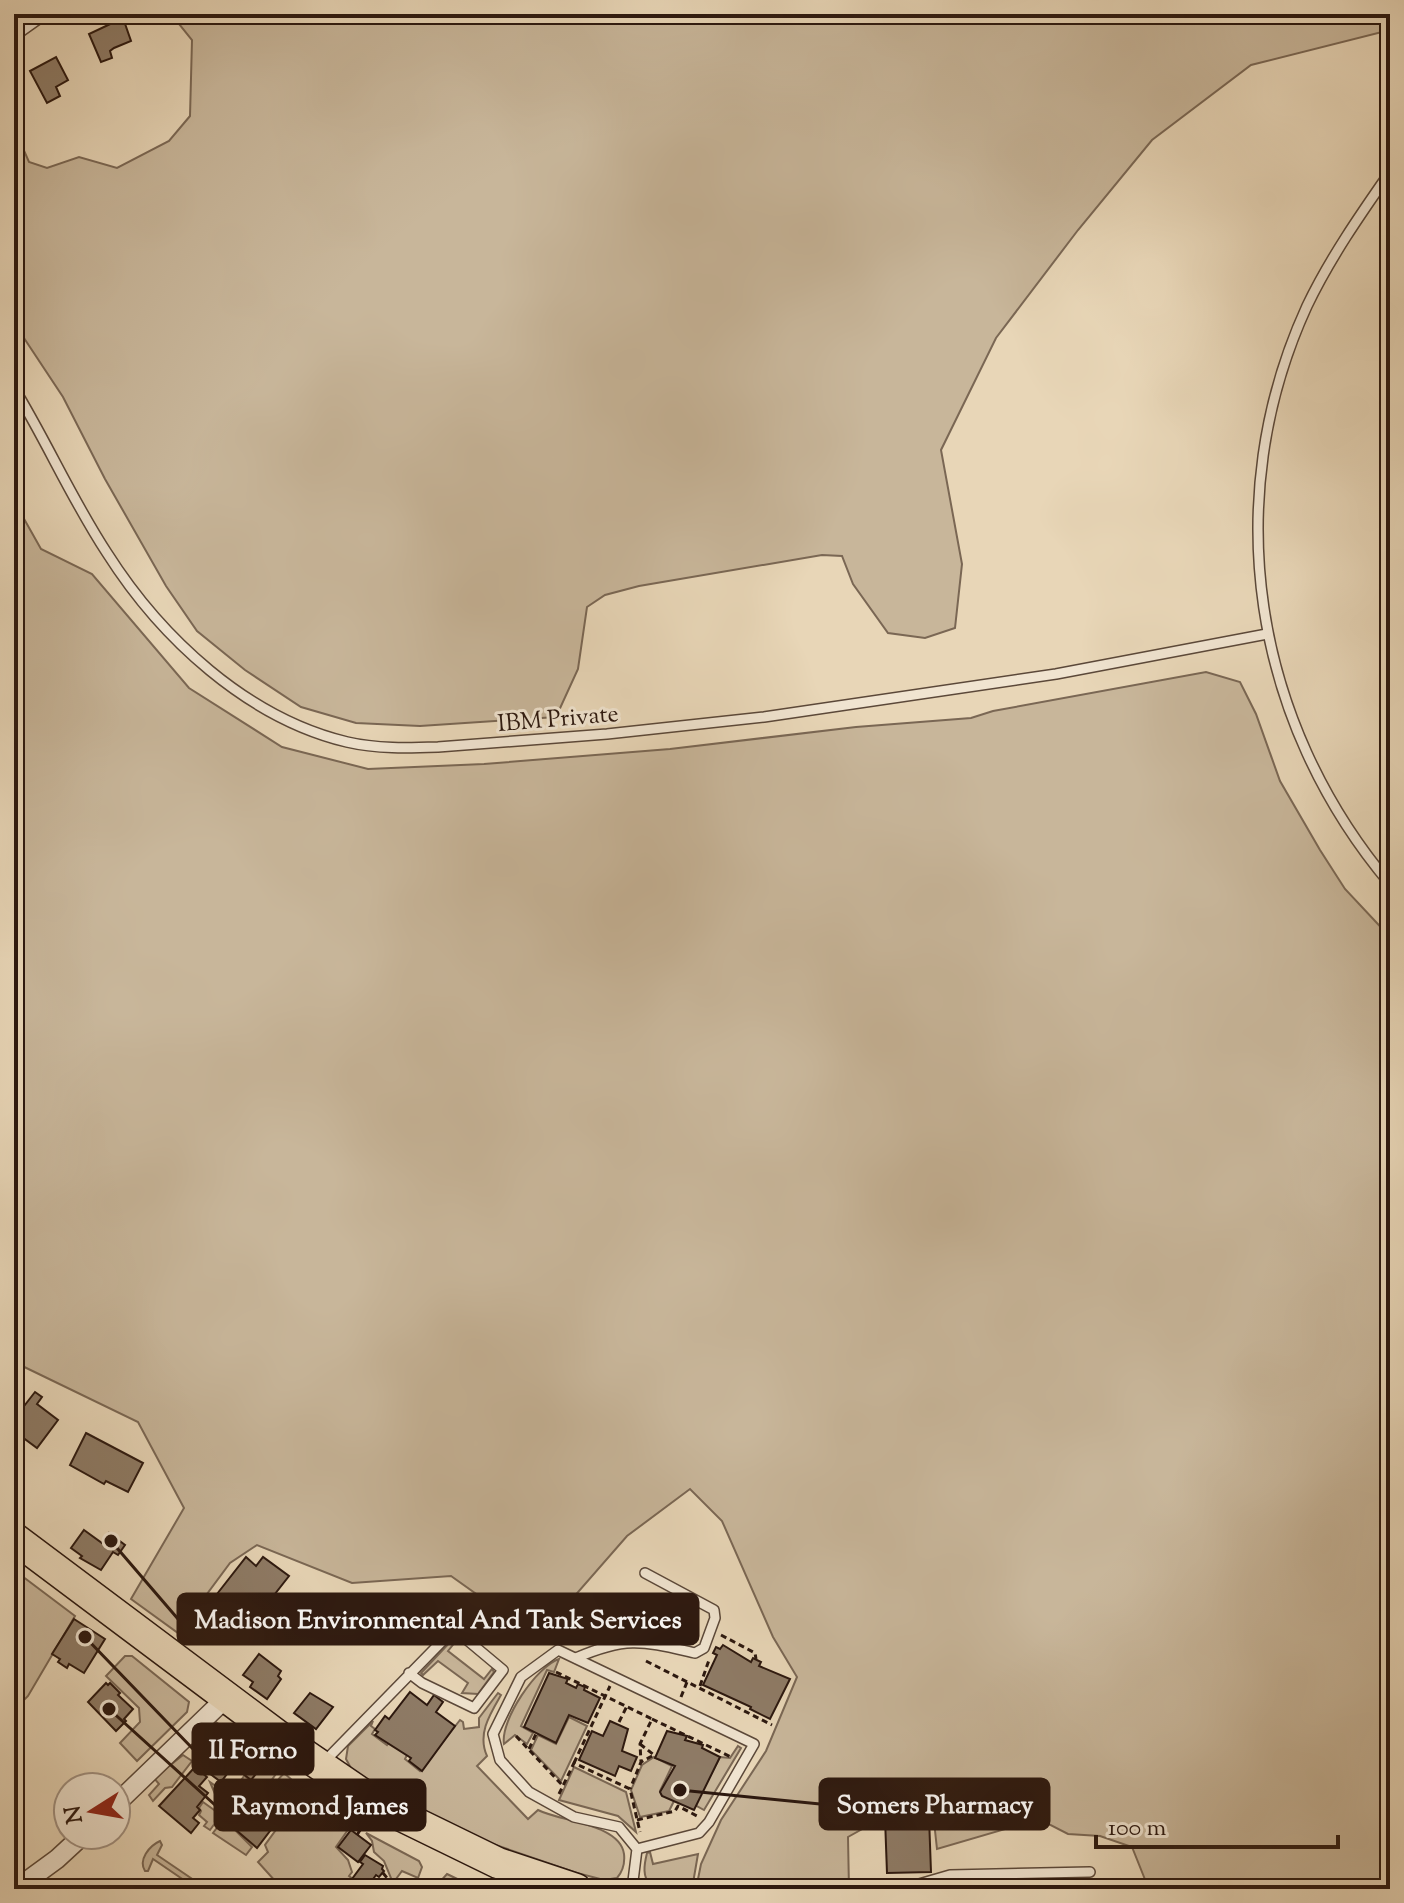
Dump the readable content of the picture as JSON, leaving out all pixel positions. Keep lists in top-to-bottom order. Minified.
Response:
{"streets":{"lane":["IBM Private"]},"places":["Madison Environmental And Tank Services","Il Forno","Raymond James","Somers Pharmacy"],"scale_bar":"100 m","north":"left"}
